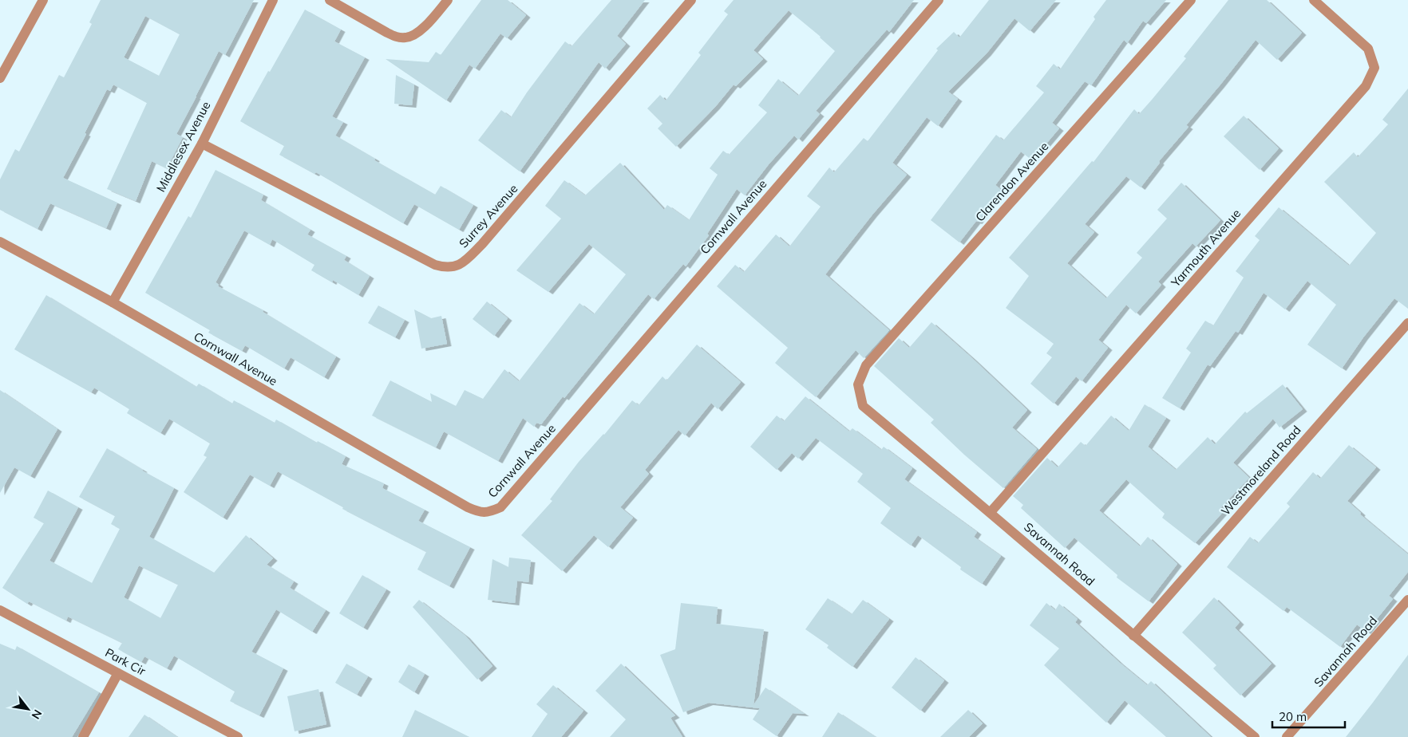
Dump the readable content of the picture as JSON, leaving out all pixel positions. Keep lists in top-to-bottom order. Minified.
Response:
{"streets":{"street":["Middlesex Avenue","Clarendon Avenue","Surrey Avenue","Cornwall Avenue","Yarmouth Avenue","Westmoreland Road","Savannah Road","Park Cir"]},"crossings":[["Middlesex Avenue","Surrey Avenue"],["Middlesex Avenue","Cornwall Avenue"],["Clarendon Avenue","Savannah Road"],["Yarmouth Avenue","Savannah Road"],["Westmoreland Road","Savannah Road"]],"scale_bar":"20 m","north":"bottom right"}
